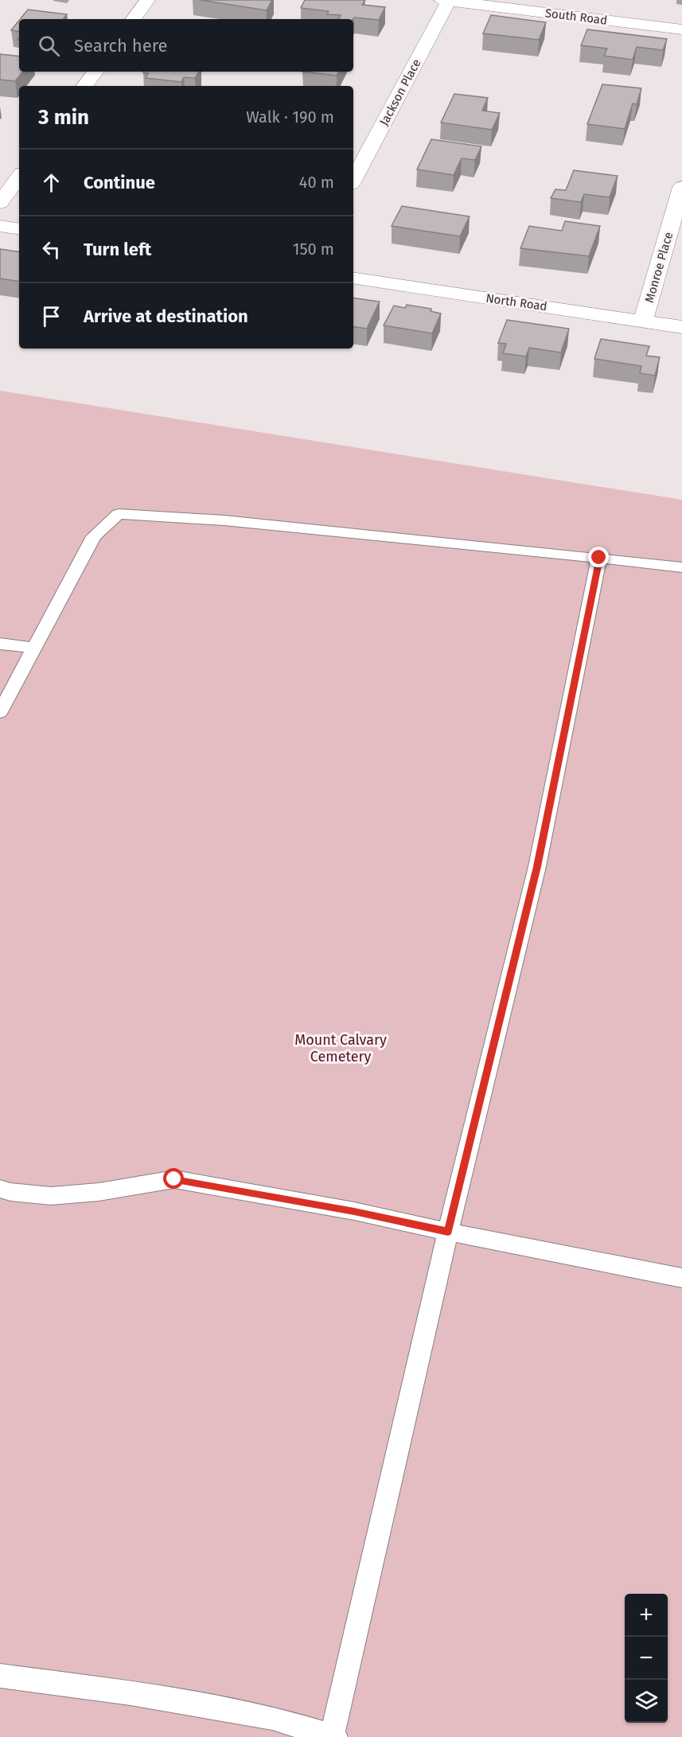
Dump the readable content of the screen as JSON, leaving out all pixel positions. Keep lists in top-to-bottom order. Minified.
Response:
{"streets":{"street":["South Road","Jackson Place","Monroe Place","North Road"]},"crossings":[["South Road","Jackson Place"],["Monroe Place","North Road"]],"parks":["Mount Calvary Cemetery"],"page":{"search":"Search here","heading":["3 min","Walk · 190 m"],"list":[["Continue","40 m"],["Turn left","150 m"],"Arrive at destination"],"map_buttons":["+","−"]}}
